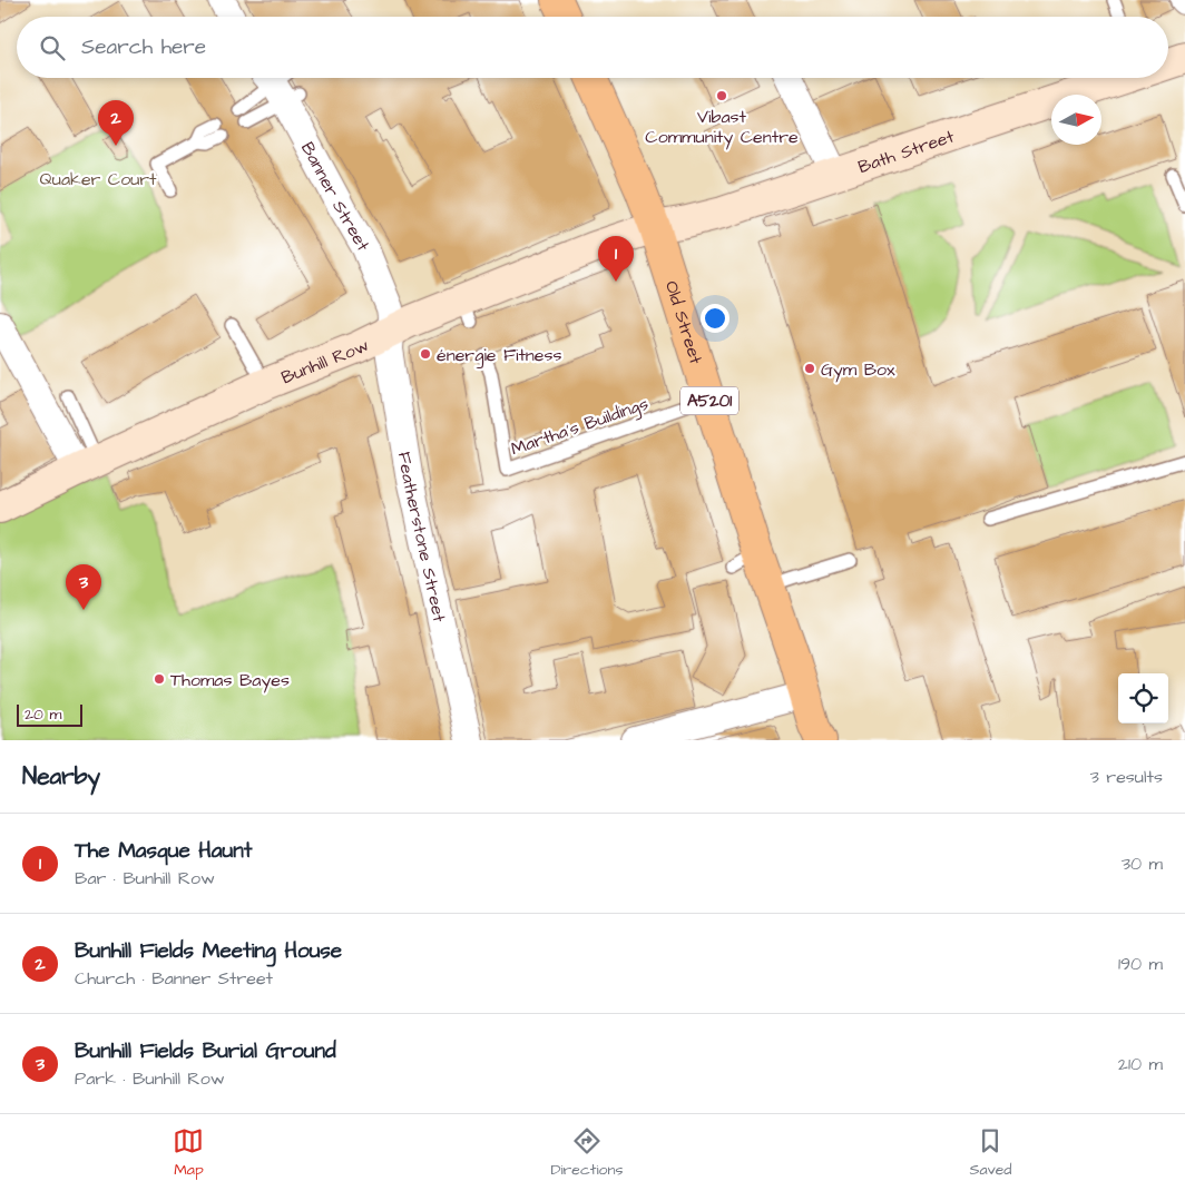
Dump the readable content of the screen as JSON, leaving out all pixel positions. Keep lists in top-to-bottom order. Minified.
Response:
{"streets":{"main road":["Bath Street","Old Street","Bunhill Row","A5201"],"street":["Banner Street","Featherstone Street"],"lane":["Martha's Buildings"]},"crossings":[["Bath Street","Old Street"],["Bath Street","Bunhill Row"],["Banner Street","Bunhill Row"],["Banner Street","Featherstone Street"],["Old Street","Bunhill Row"],["Old Street","Martha's Buildings"],["Bunhill Row","Featherstone Street"]],"parks":["Quaker Court"],"places":["Vibast Community Centre","énergie Fitness","Gym Box","Thomas Bayes"],"scale_bar":"20 m","north":"right","page":{"search":"Search here","pins":["2","1","3"],"scale":"20 m","heading":["Nearby","3 results"],"list":[{"mark":"1","name":"The Masque Haunt","note":"Bar · Bunhill Row","value":"30 m"},{"mark":"2","name":"Bunhill Fields Meeting House","note":"Church · Banner Street","value":"190 m"},{"mark":"3","name":"Bunhill Fields Burial Ground","note":"Park · Bunhill Row","value":"210 m"}],"nav":["Map","Directions","Saved"]}}
